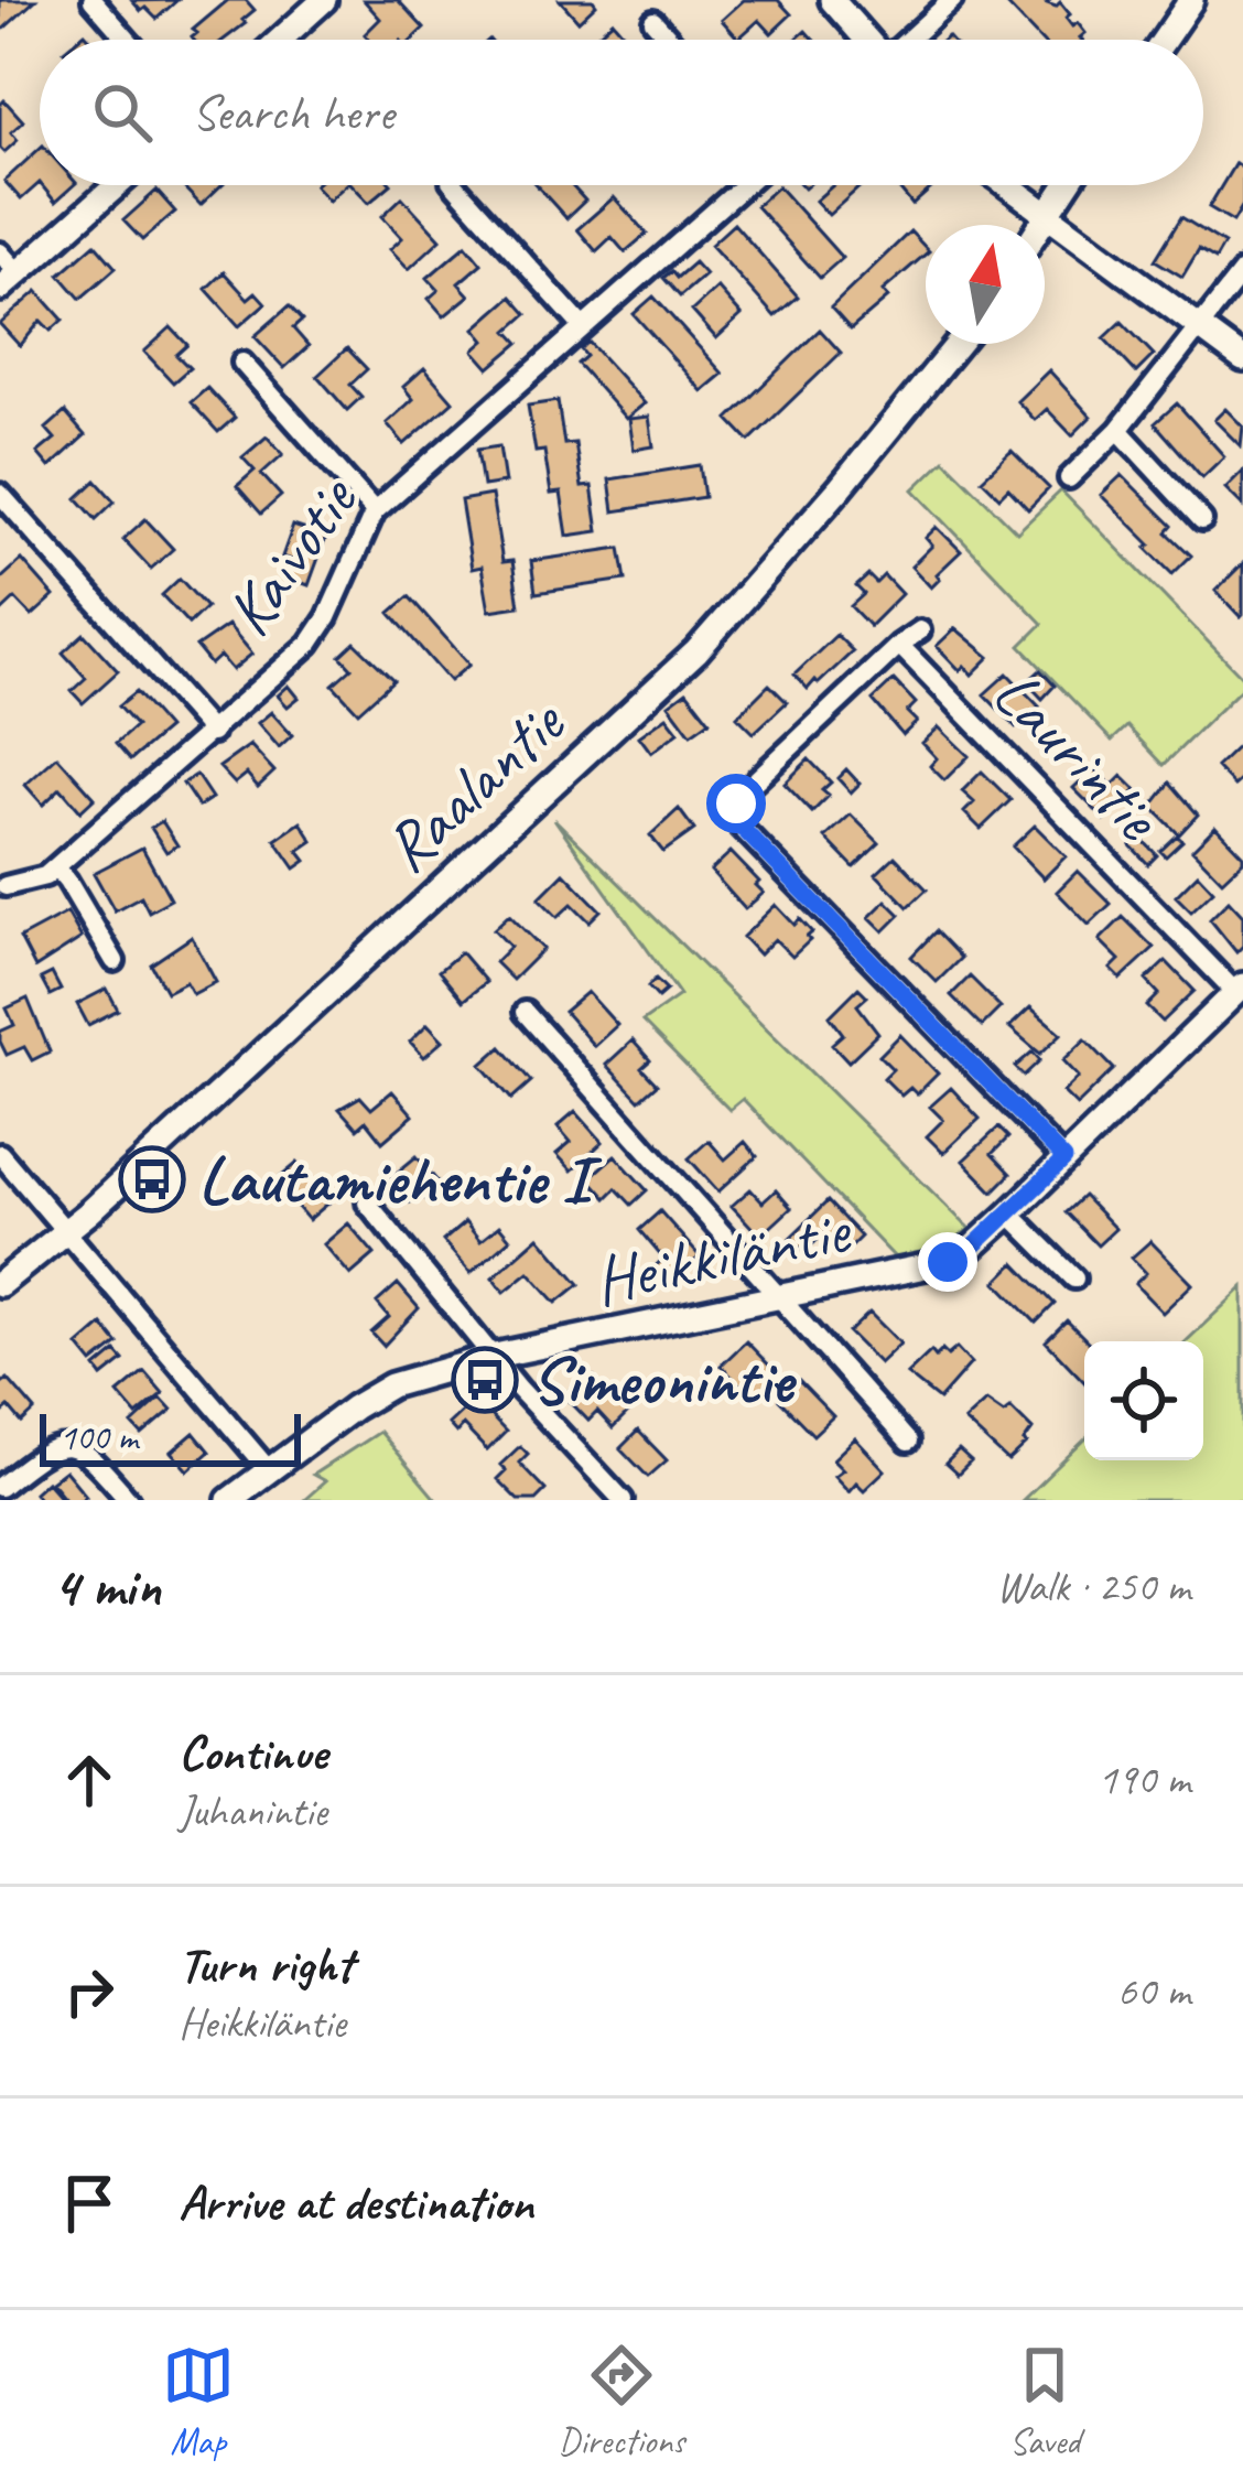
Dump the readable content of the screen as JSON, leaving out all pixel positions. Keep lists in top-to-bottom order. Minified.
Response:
{"streets":{"street":["Kaivotie","Laurintie","Raalantie","Heikkiläntie"]},"crossings":[["Laurintie","Heikkiläntie"]],"places":{"bus stop":["Lautamiehentie I","Simeonintie"]},"scale_bar":"100 m","north":"top","page":{"search":"Search here","scale":"100 m","heading":["4 min","Walk · 250 m"],"list":[["Continue","Juhanintie","190 m"],["Turn right","Heikkiläntie","60 m"],"Arrive at destination"],"nav":["Map","Directions","Saved"]}}
